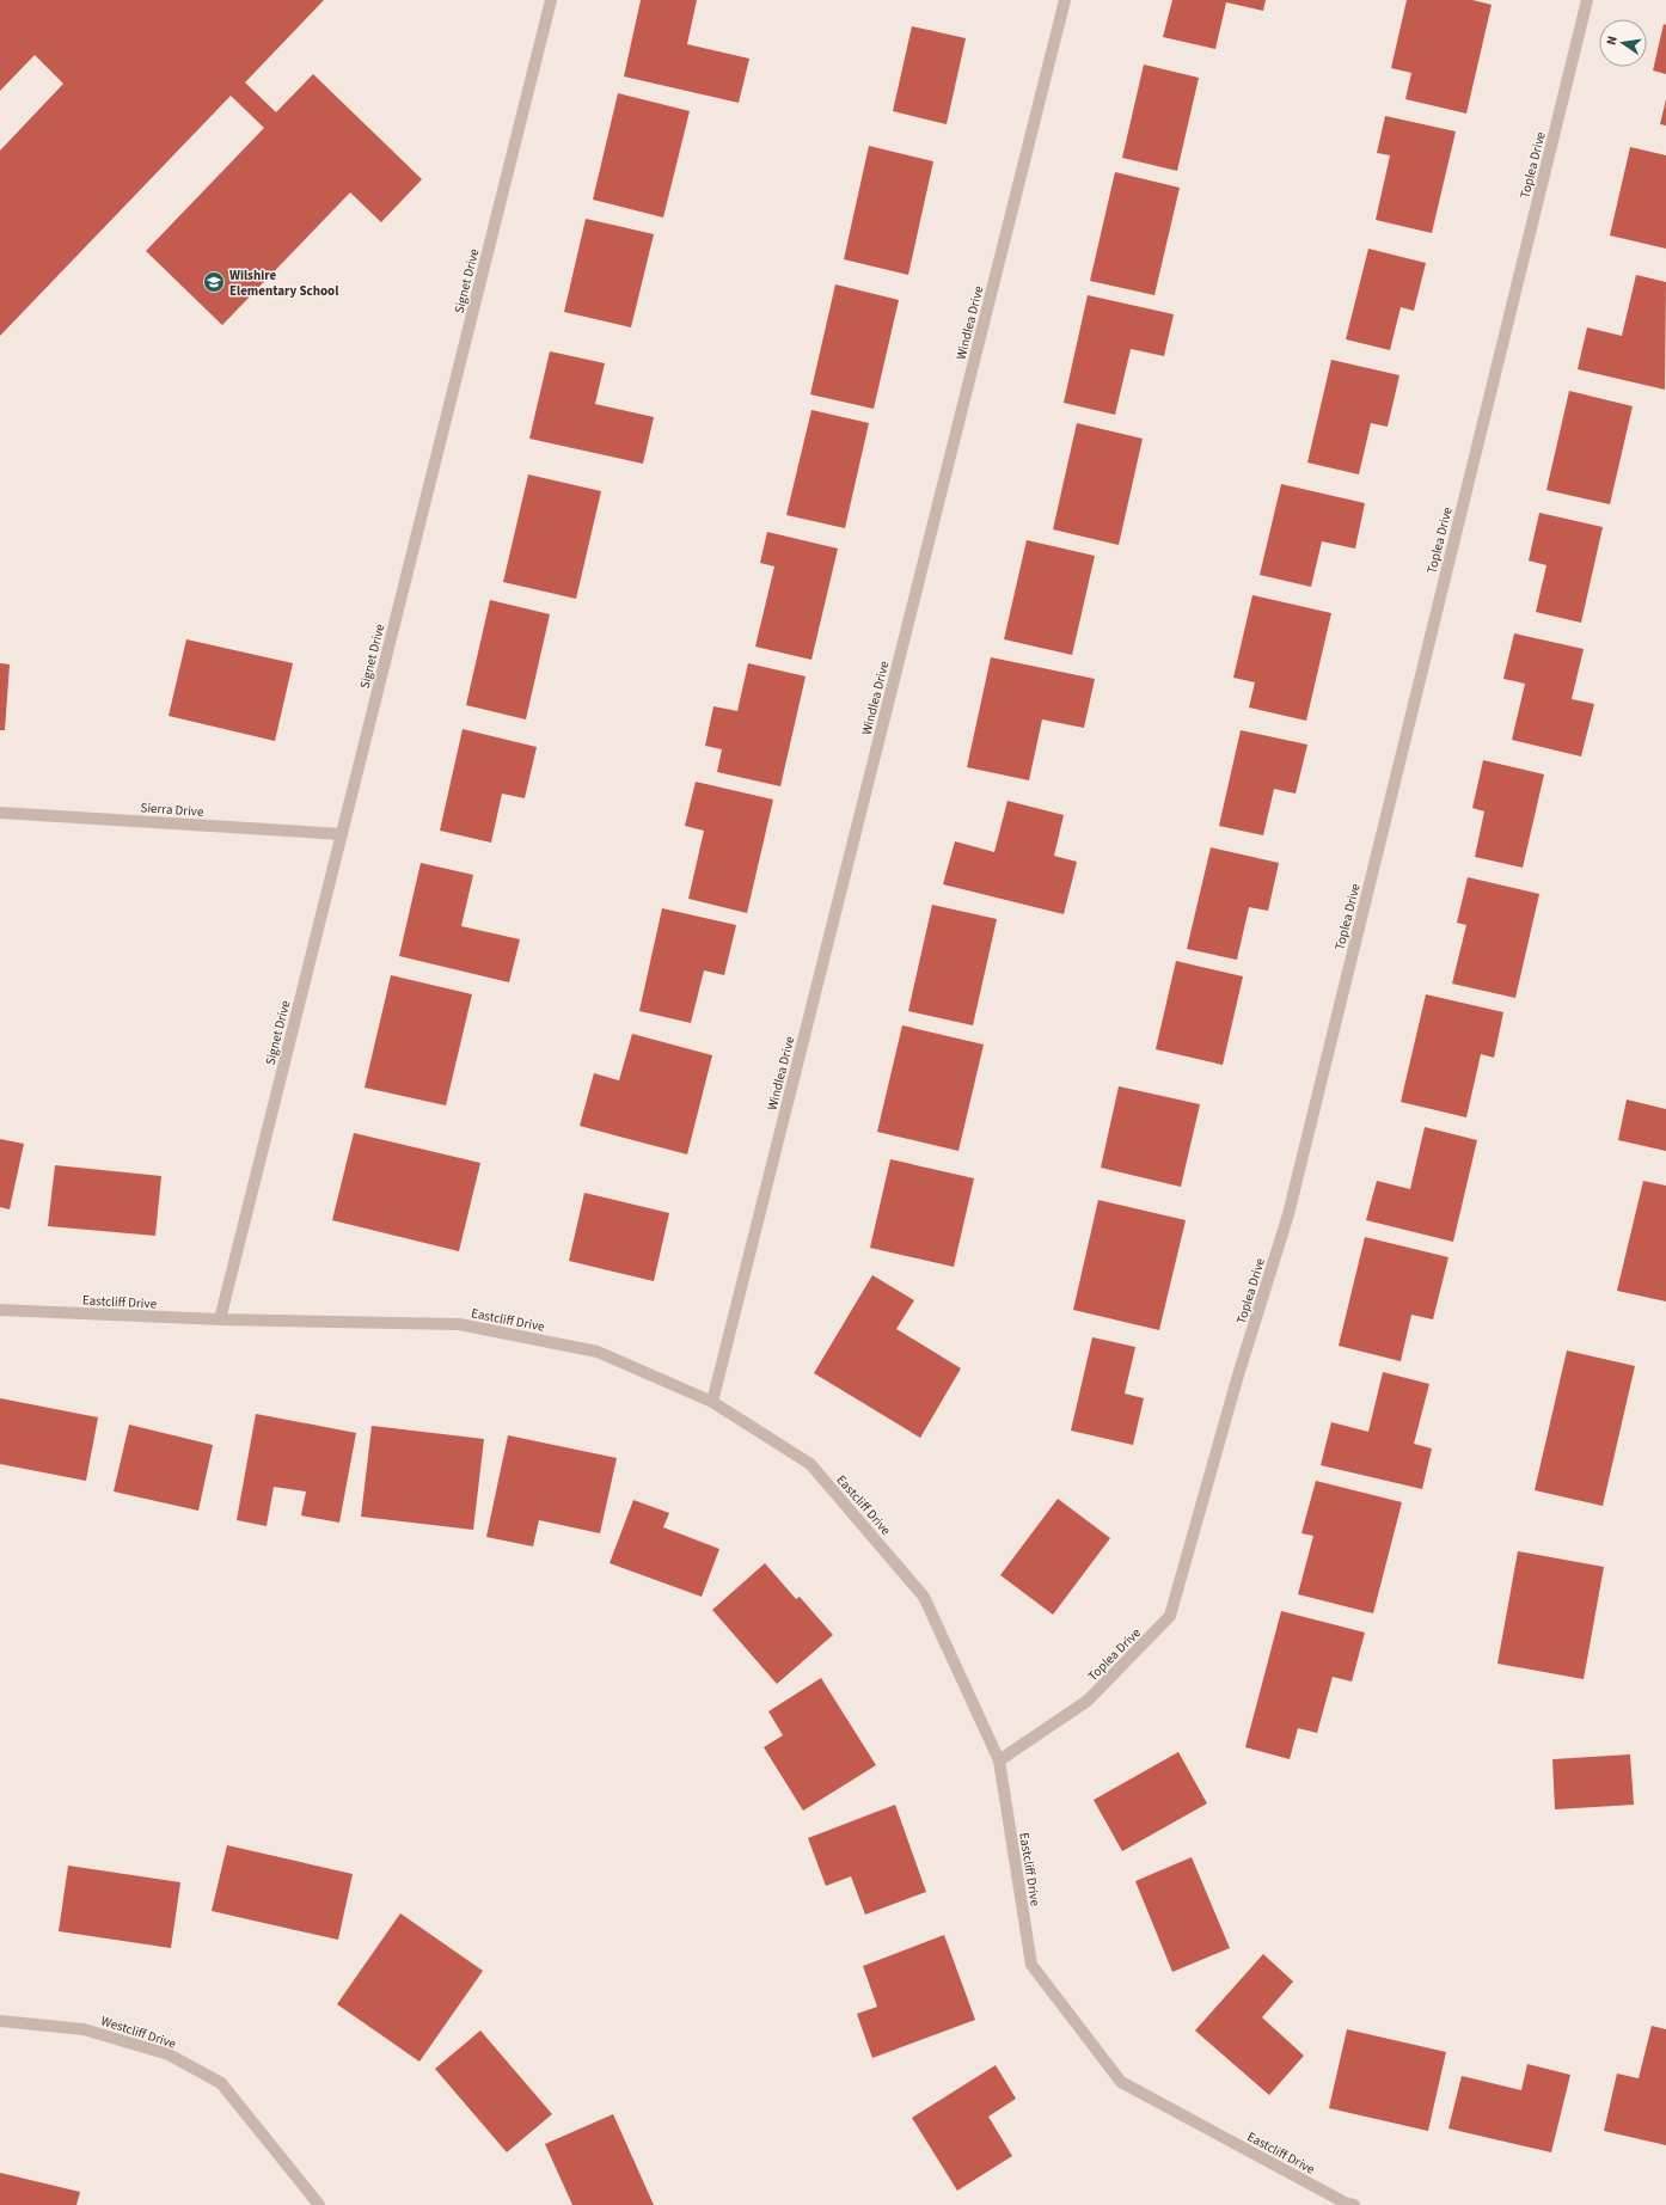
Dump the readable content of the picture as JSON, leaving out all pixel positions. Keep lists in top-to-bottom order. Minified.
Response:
{"streets":{"street":["Toplea Drive","Signet Drive","Windlea Drive","Sierra Drive","Eastcliff Drive","Westcliff Drive"]},"crossings":[["Toplea Drive","Eastcliff Drive"],["Signet Drive","Sierra Drive"],["Signet Drive","Eastcliff Drive"],["Windlea Drive","Eastcliff Drive"]],"places":{"school or university":["Wilshire Elementary School"]},"north":"left"}
